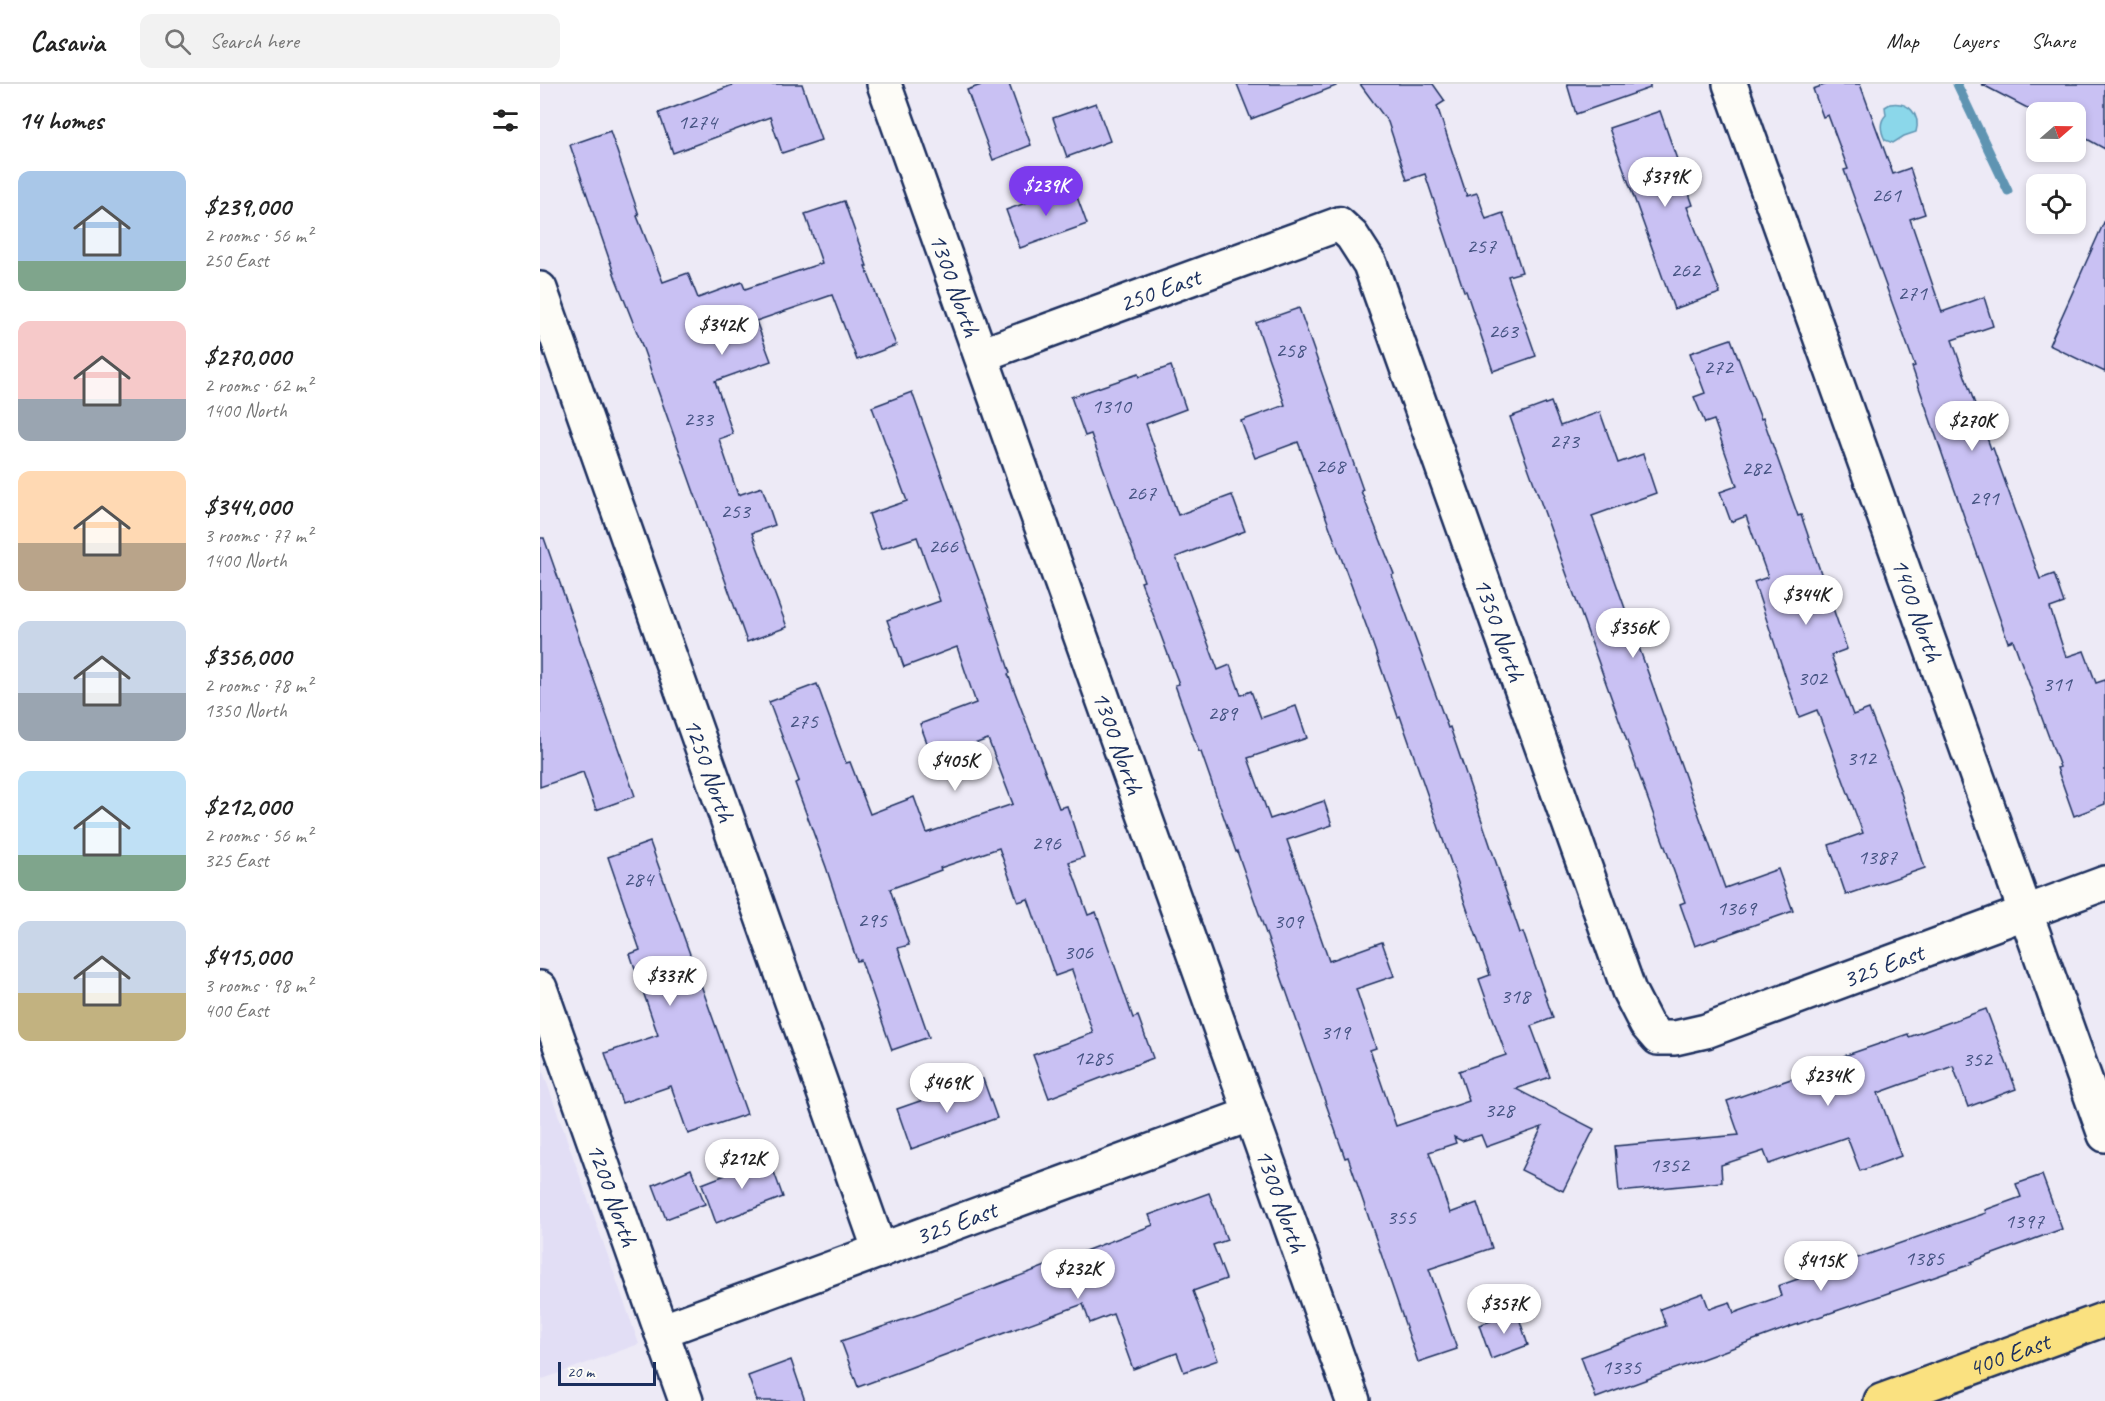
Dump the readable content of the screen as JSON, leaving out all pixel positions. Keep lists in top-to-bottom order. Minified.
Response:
{"streets":{"main road":["400 East"],"street":["1300 North","250 East","1400 North","1350 North","1250 North","325 East","1200 North"]},"crossings":[["1300 North","250 East"],["1300 North","325 East"],["250 East","1350 North"],["1400 North","325 East"],["1350 North","325 East"],["1250 North","325 East"],["325 East","1200 North"]],"house_numbers":["1274","261","257","262","271","263","258","272","1310","233","273","268","282","267","291","253","266","302","311","289","275","312","296","1387","284","1369","295","309","306","318","319","1285","352","328","1352","355","1397","1385","1335"],"scale_bar":"20 m","north":"right","page":{"header":"Casavia","search":"Search here","nav":["Map","Layers","Share"],"heading":"14 homes","list":[{"name":"$239,000","note":"2 rooms · 56 m² · 250 East"},{"name":"$270,000","note":"2 rooms · 62 m² · 1400 North"},{"name":"$344,000","note":"3 rooms · 77 m² · 1400 North"},{"name":"$356,000","note":"2 rooms · 78 m² · 1350 North"},{"name":"$212,000","note":"2 rooms · 56 m² · 325 East"},{"name":"$415,000","note":"3 rooms · 98 m² · 400 East"}],"price":["$379K","$239K","$342K","$270K","$344K","$356K","$405K","$337K","$234K","$469K","$212K","$415K","$232K","$357K"],"scale":"20 m"}}
